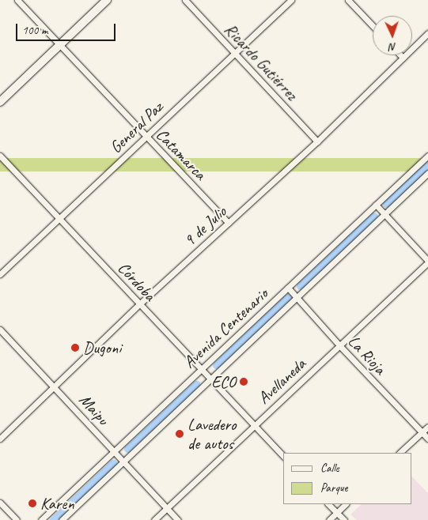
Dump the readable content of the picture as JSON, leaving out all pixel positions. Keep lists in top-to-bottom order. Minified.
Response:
{"streets":{"street":["Ricardo Gutiérrez","General Paz","Catamarca","9 de Julio","Córdoba","Avenida Centenario","La Rioja","Avellaneda","Maipu"]},"crossings":[["Ricardo Gutiérrez","General Paz"],["Ricardo Gutiérrez","9 de Julio"],["General Paz","Catamarca"],["General Paz","Córdoba"],["Catamarca","9 de Julio"],["9 de Julio","Córdoba"],["9 de Julio","Maipu"],["Córdoba","Avenida Centenario"],["Córdoba","Avellaneda"],["Avenida Centenario","La Rioja"],["Avenida Centenario","Maipu"],["La Rioja","Avellaneda"],["Avellaneda","Maipu"]],"places":["Dugoni","ECO","Lavedero de autos","Karen"],"legend":["Calle","Parque"],"scale_bar":"100 m","north":"bottom"}
